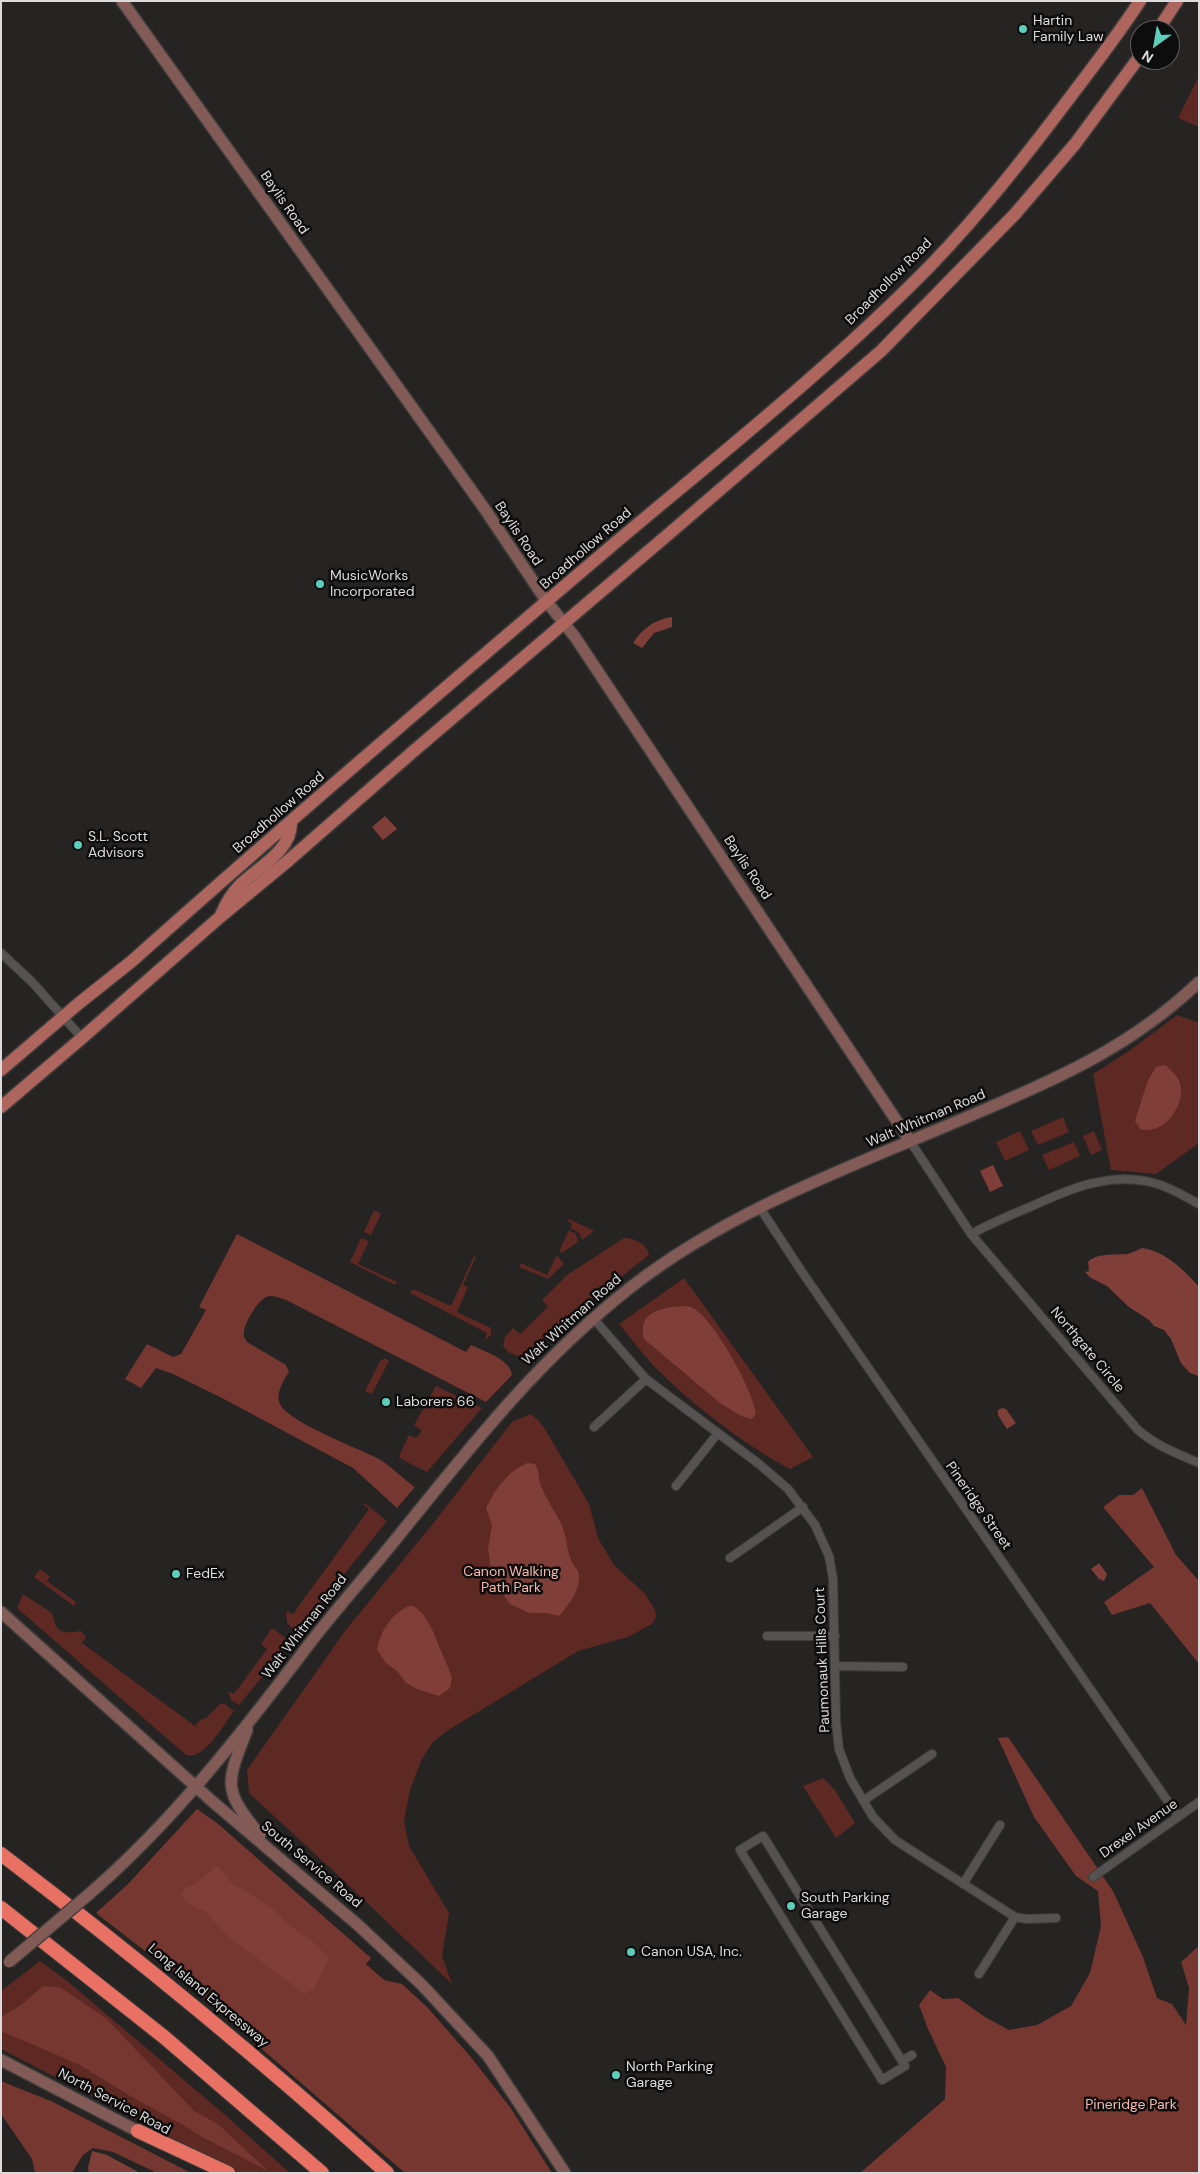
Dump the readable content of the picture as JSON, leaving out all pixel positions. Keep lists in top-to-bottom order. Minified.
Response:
{"streets":{"highway":["Long Island Expressway"],"main road":["Baylis Road","Broadhollow Road","Walt Whitman Road","South Service Road","North Service Road"],"street":["Northgate Circle","Pineridge Street","Paumonauk Hills Court","Drexel Avenue"]},"crossings":[["Baylis Road","Broadhollow Road"],["Baylis Road","Walt Whitman Road"],["Baylis Road","Northgate Circle"],["Walt Whitman Road","Northgate Circle"],["Walt Whitman Road","Pineridge Street"],["Walt Whitman Road","Paumonauk Hills Court"],["Walt Whitman Road","South Service Road"],["Pineridge Street","Drexel Avenue"]],"parks":["Canon Walking Path Park","Pineridge Park"],"places":["Hartin Family Law","MusicWorks Incorporated","S.L. Scott Advisors","Laborers 66","FedEx","South Parking Garage","Canon USA, Inc.","North Parking Garage"],"north":"bottom left"}
